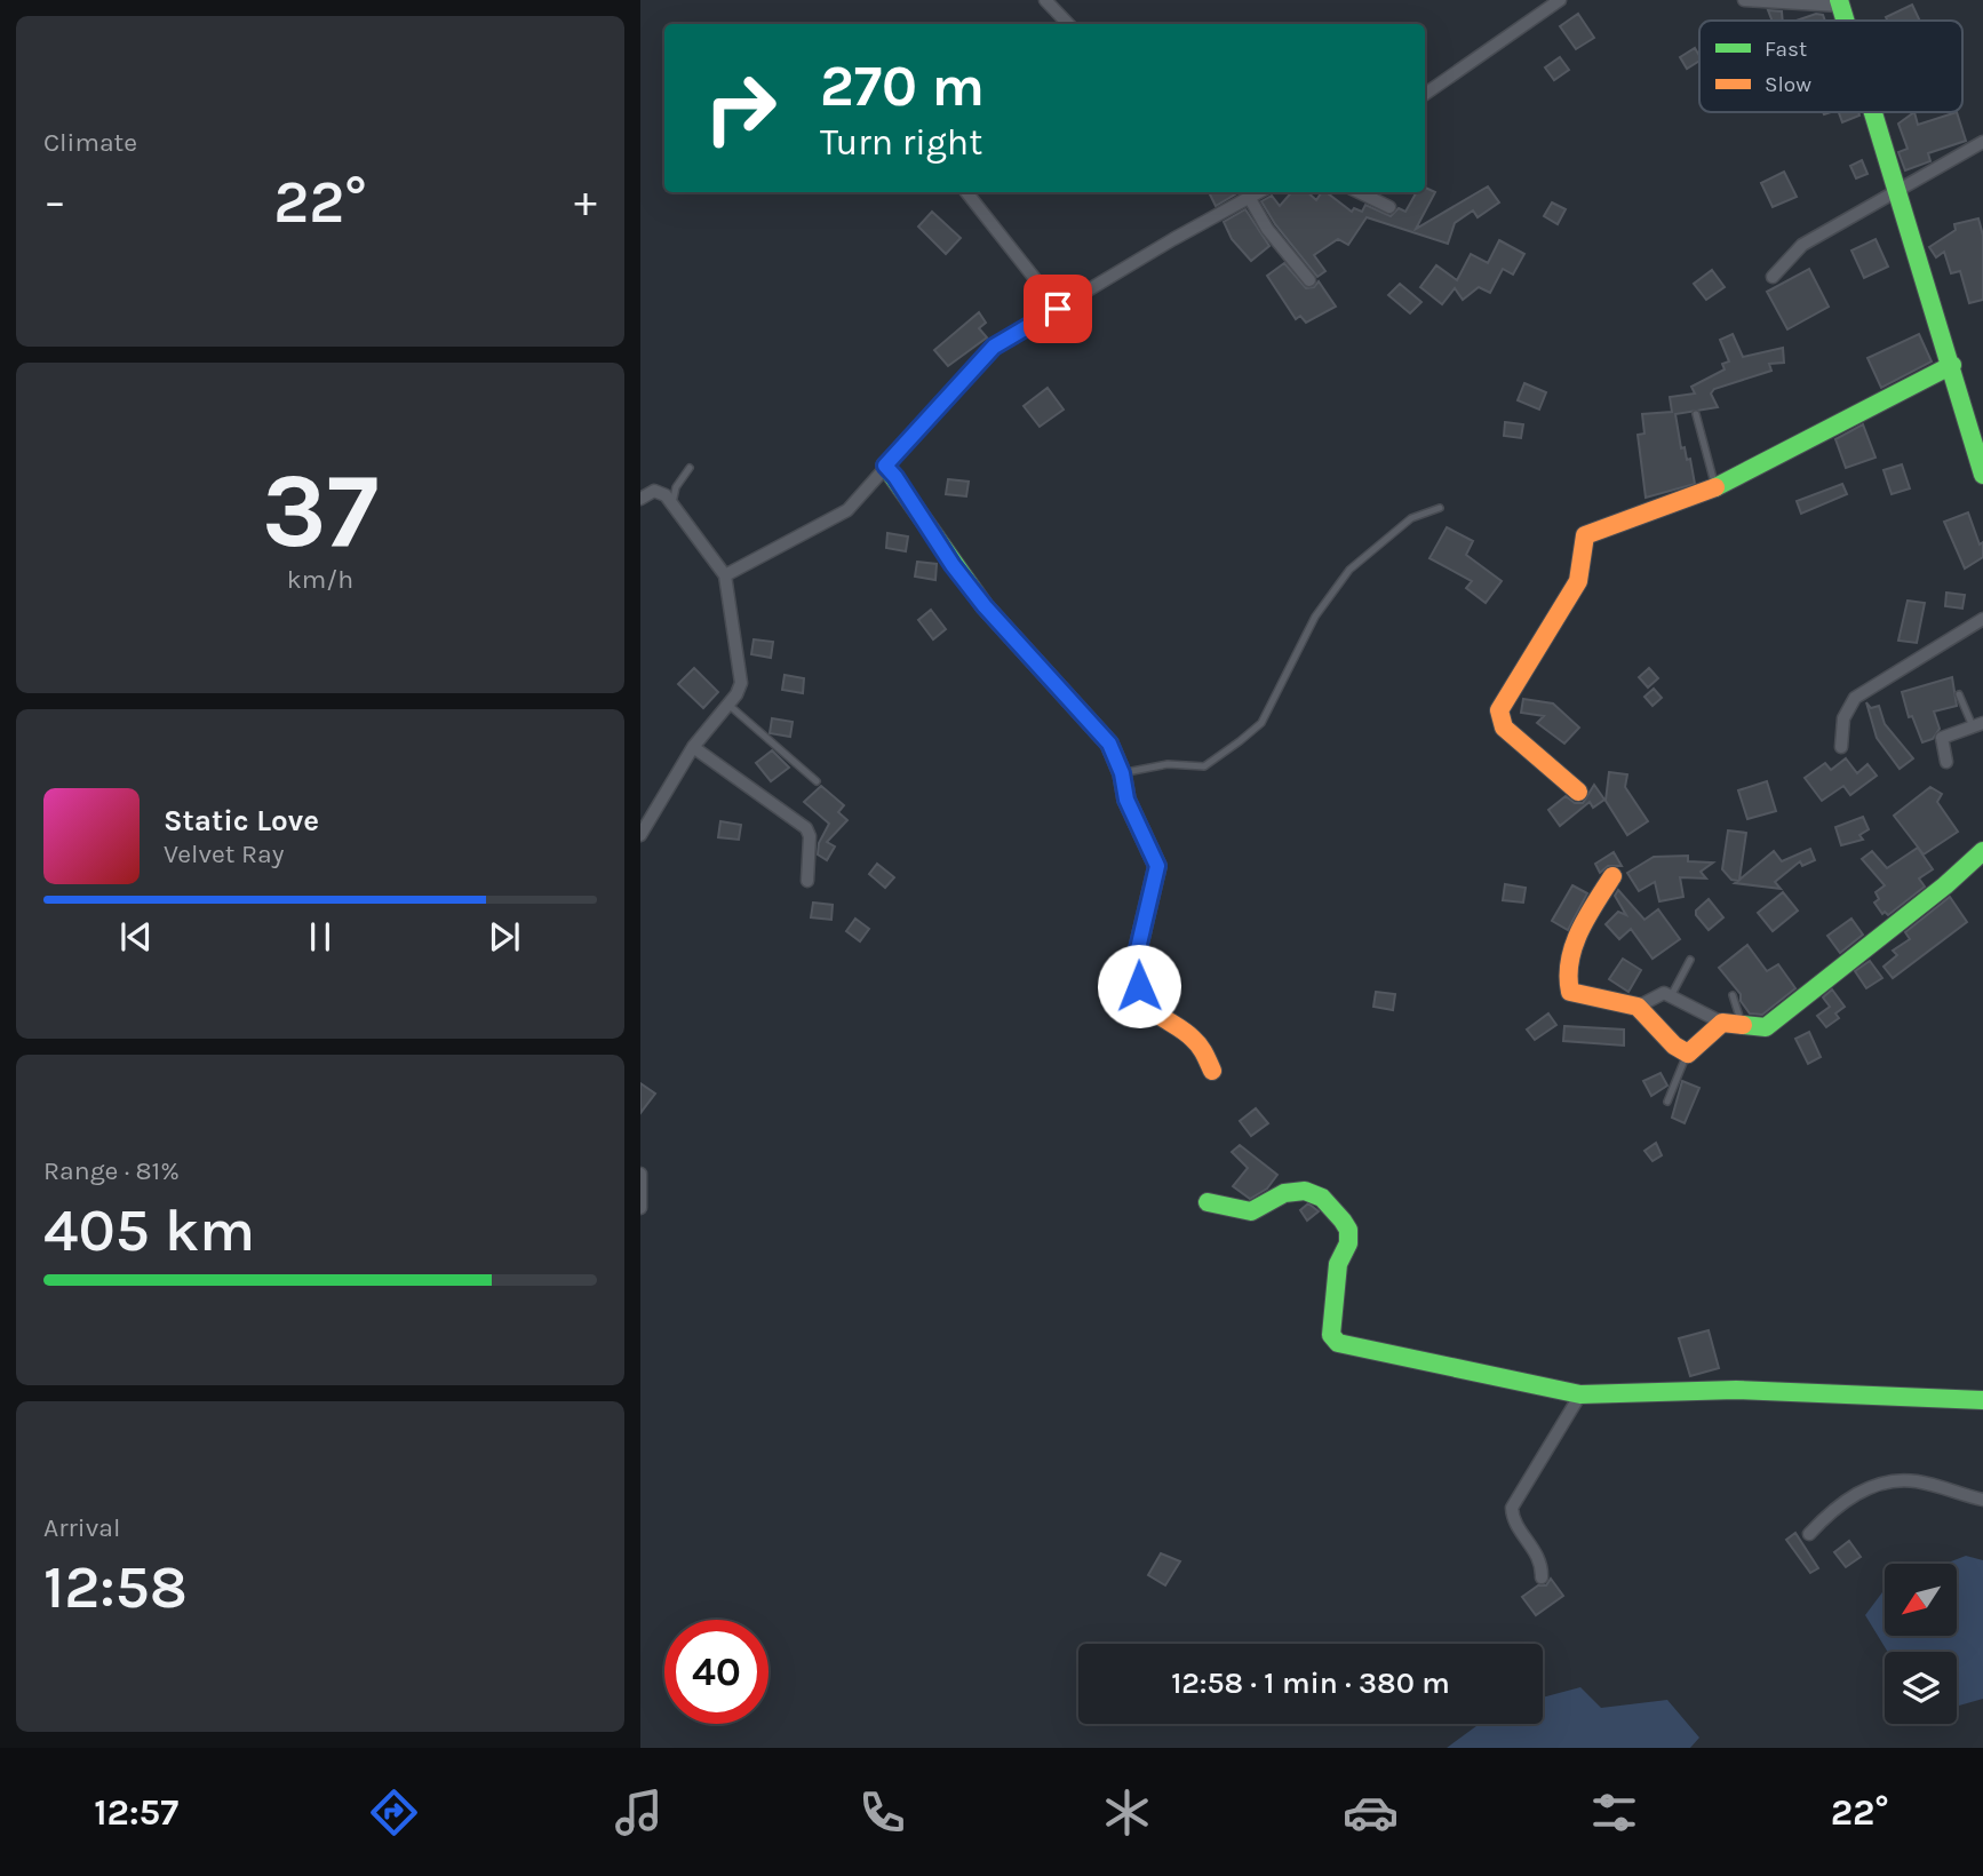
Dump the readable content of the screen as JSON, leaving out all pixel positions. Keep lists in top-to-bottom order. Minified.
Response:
{"legend":["Fast","Slow"],"north":"bottom left","page":{"tile":["Climate",["37","km/h"],["Range · 81%","405 km"],["Arrival","12:58"]],"turn":["270 m","Turn right"],"heat":["−","22°","+"],"song":["Static Love","Velvet Ray"],"limit":"40","trip":"12:58 · 1 min · 380 m","tabs":["12:57","22°"]}}
